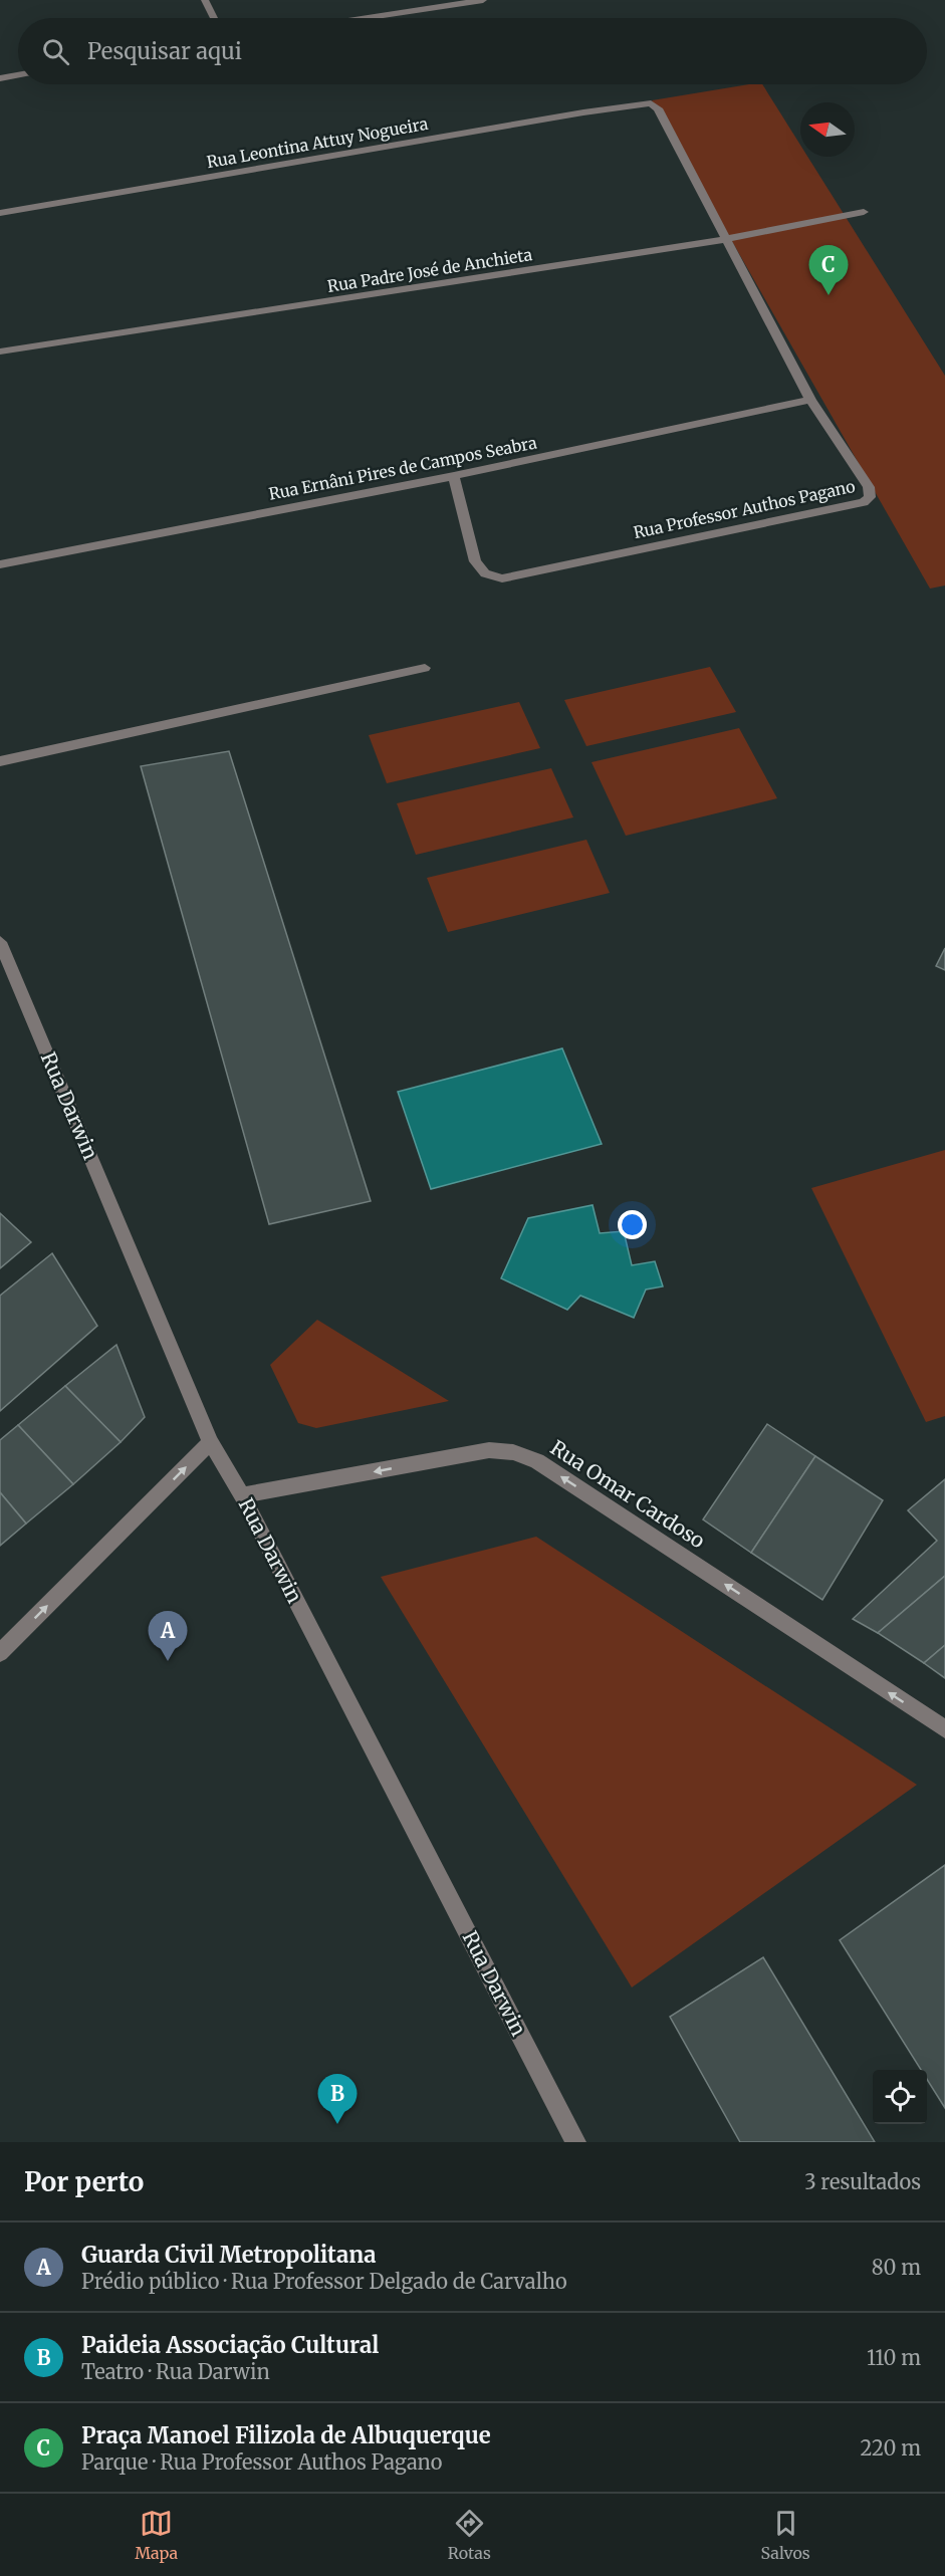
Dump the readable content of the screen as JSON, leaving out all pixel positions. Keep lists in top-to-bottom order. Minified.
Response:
{"streets":{"street":["Rua Leontina Attuy Nogueira","Rua Padre José de Anchieta","Rua Ernâni Pires de Campos Seabra","Rua Professor Authos Pagano","Rua Darwin","Rua Omar Cardoso"]},"crossings":[["Rua Leontina Attuy Nogueira","Rua Professor Authos Pagano"],["Rua Padre José de Anchieta","Rua Professor Authos Pagano"],["Rua Ernâni Pires de Campos Seabra","Rua Professor Authos Pagano"],["Rua Darwin","Rua Omar Cardoso"]],"one_way":["Rua Omar Cardoso"],"north":"left","page":{"search":"Pesquisar aqui","pins":["C","A","B"],"heading":["Por perto","3 resultados"],"list":[{"mark":"A","name":"Guarda Civil Metropolitana","note":"Prédio público · Rua Professor Delgado de Carvalho","value":"80 m"},{"mark":"B","name":"Paideia Associação Cultural","note":"Teatro · Rua Darwin","value":"110 m"},{"mark":"C","name":"Praça Manoel Filizola de Albuquerque","note":"Parque · Rua Professor Authos Pagano","value":"220 m"}],"nav":["Mapa","Rotas","Salvos"]}}
